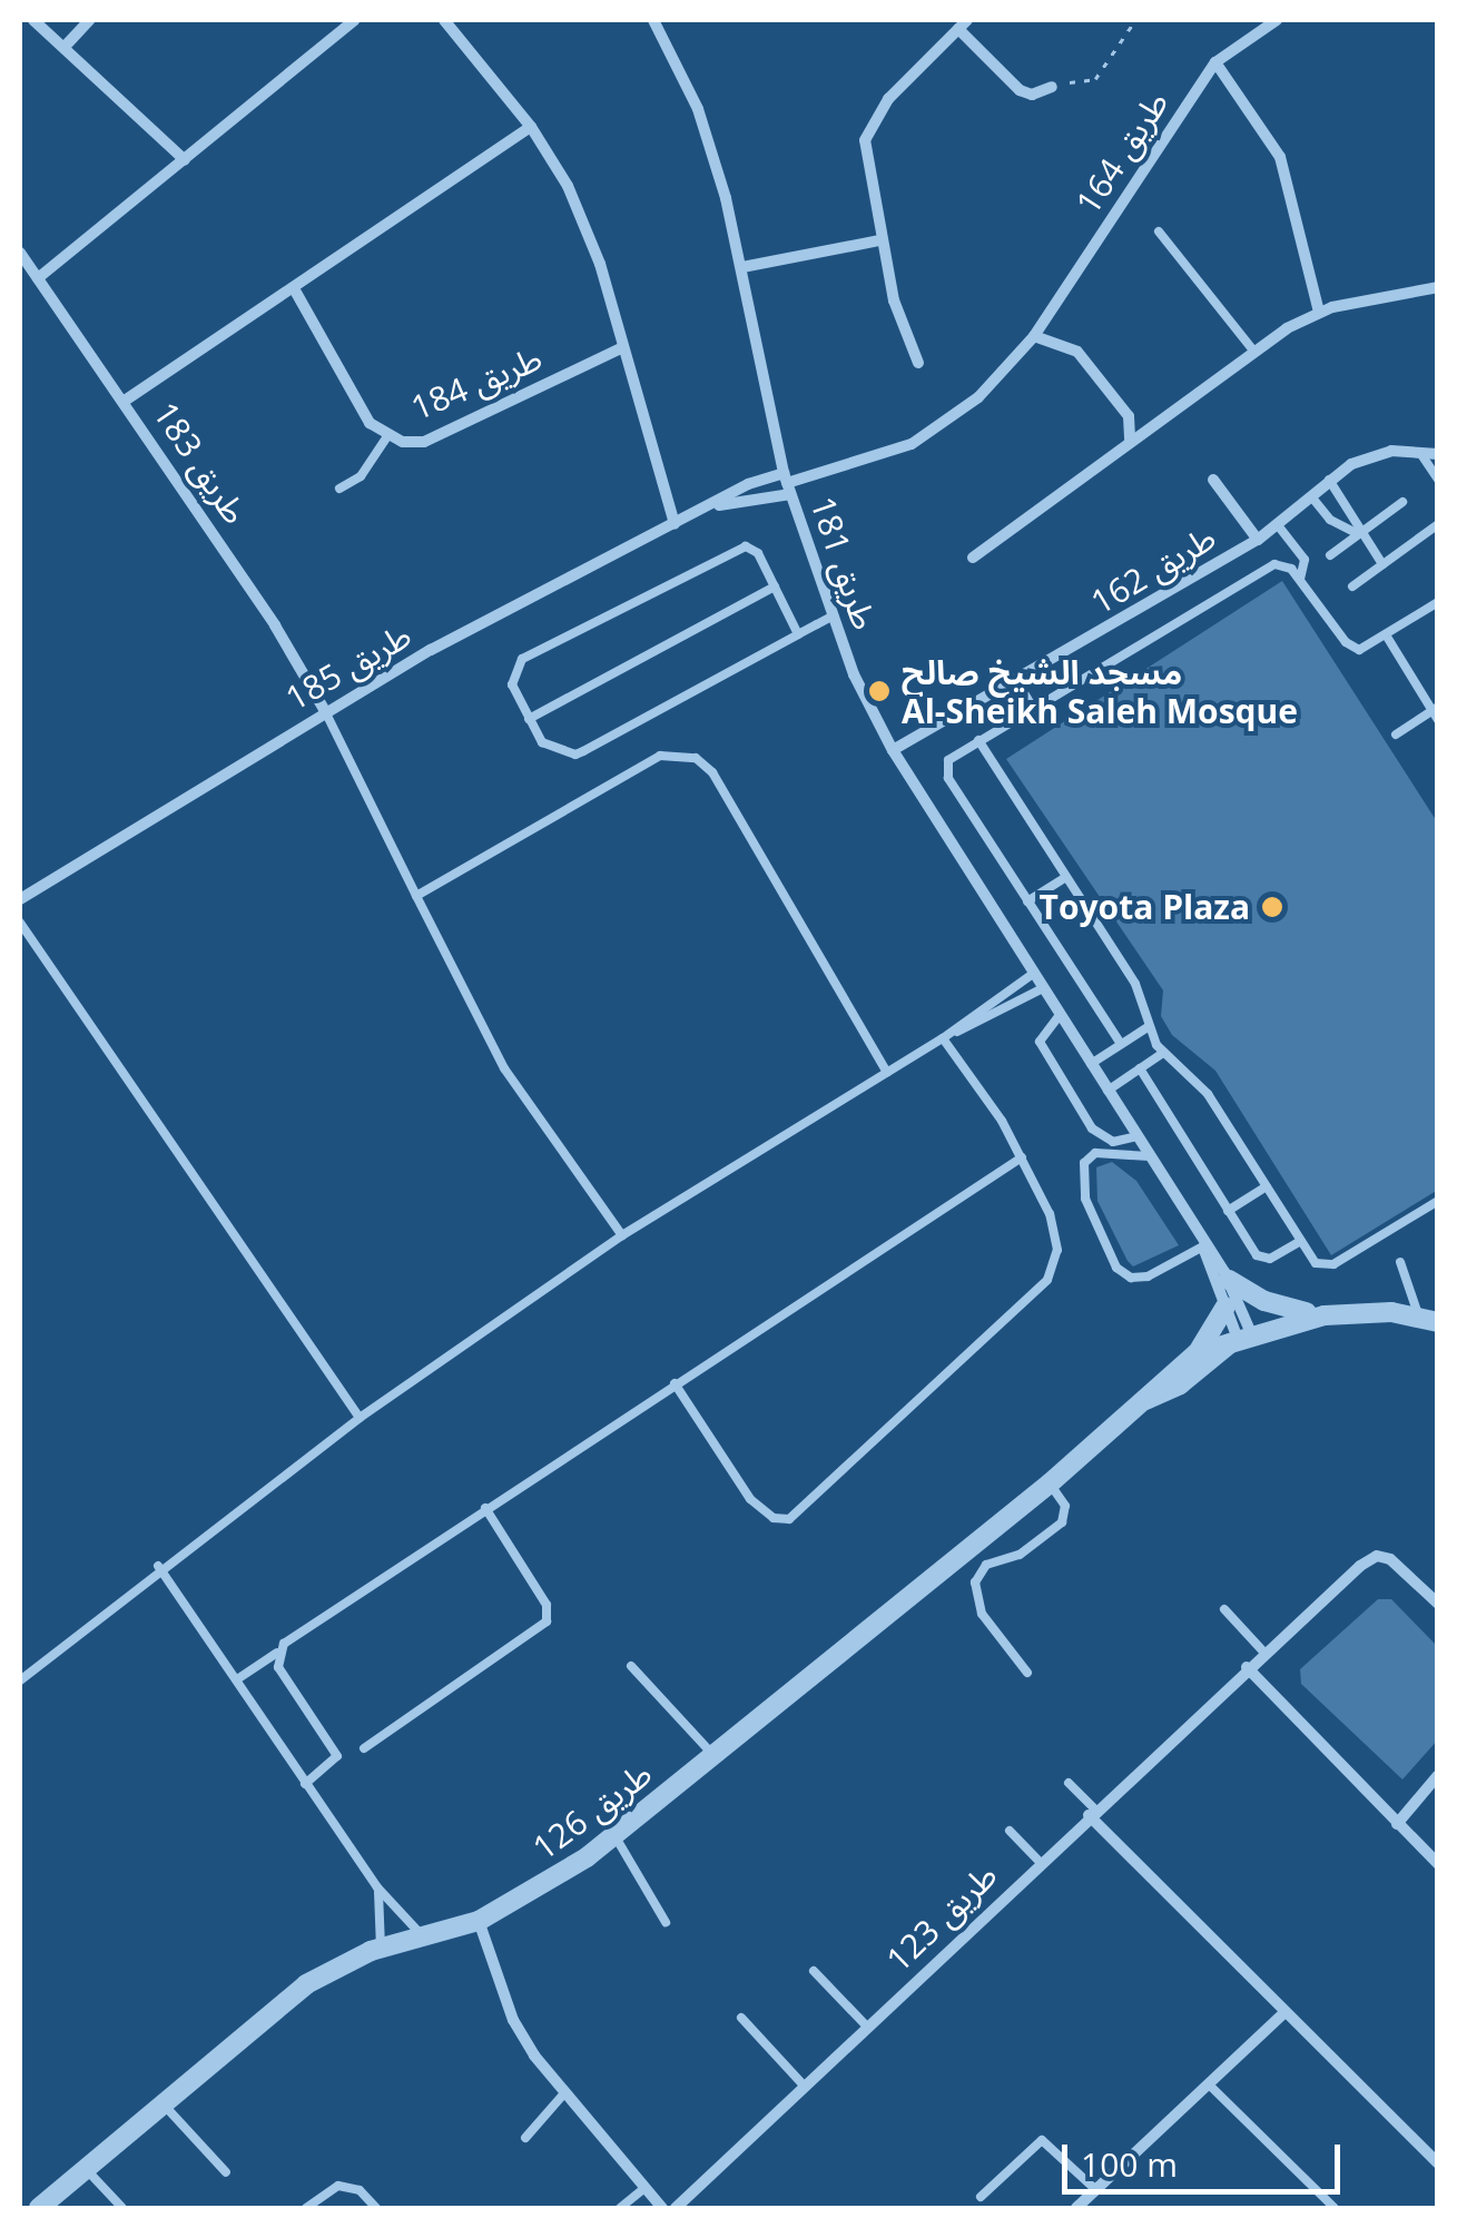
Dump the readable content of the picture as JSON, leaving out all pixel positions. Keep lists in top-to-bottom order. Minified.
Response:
{"streets":{"street":["طريق 164","طريق 184","طريق 183","طريق 181","طريق 162","طريق 185","طريق 126","طريق 123"]},"crossings":[["طريق 164","طريق 181"],["طريق 164","طريق 185"],["طريق 183","طريق 185"],["طريق 181","طريق 162"],["طريق 181","طريق 185"],["طريق 181","طريق 126"]],"places":["مسجد الشيخ صالح Al-Sheikh Saleh Mosque","Toyota Plaza"],"scale_bar":"100 m"}
